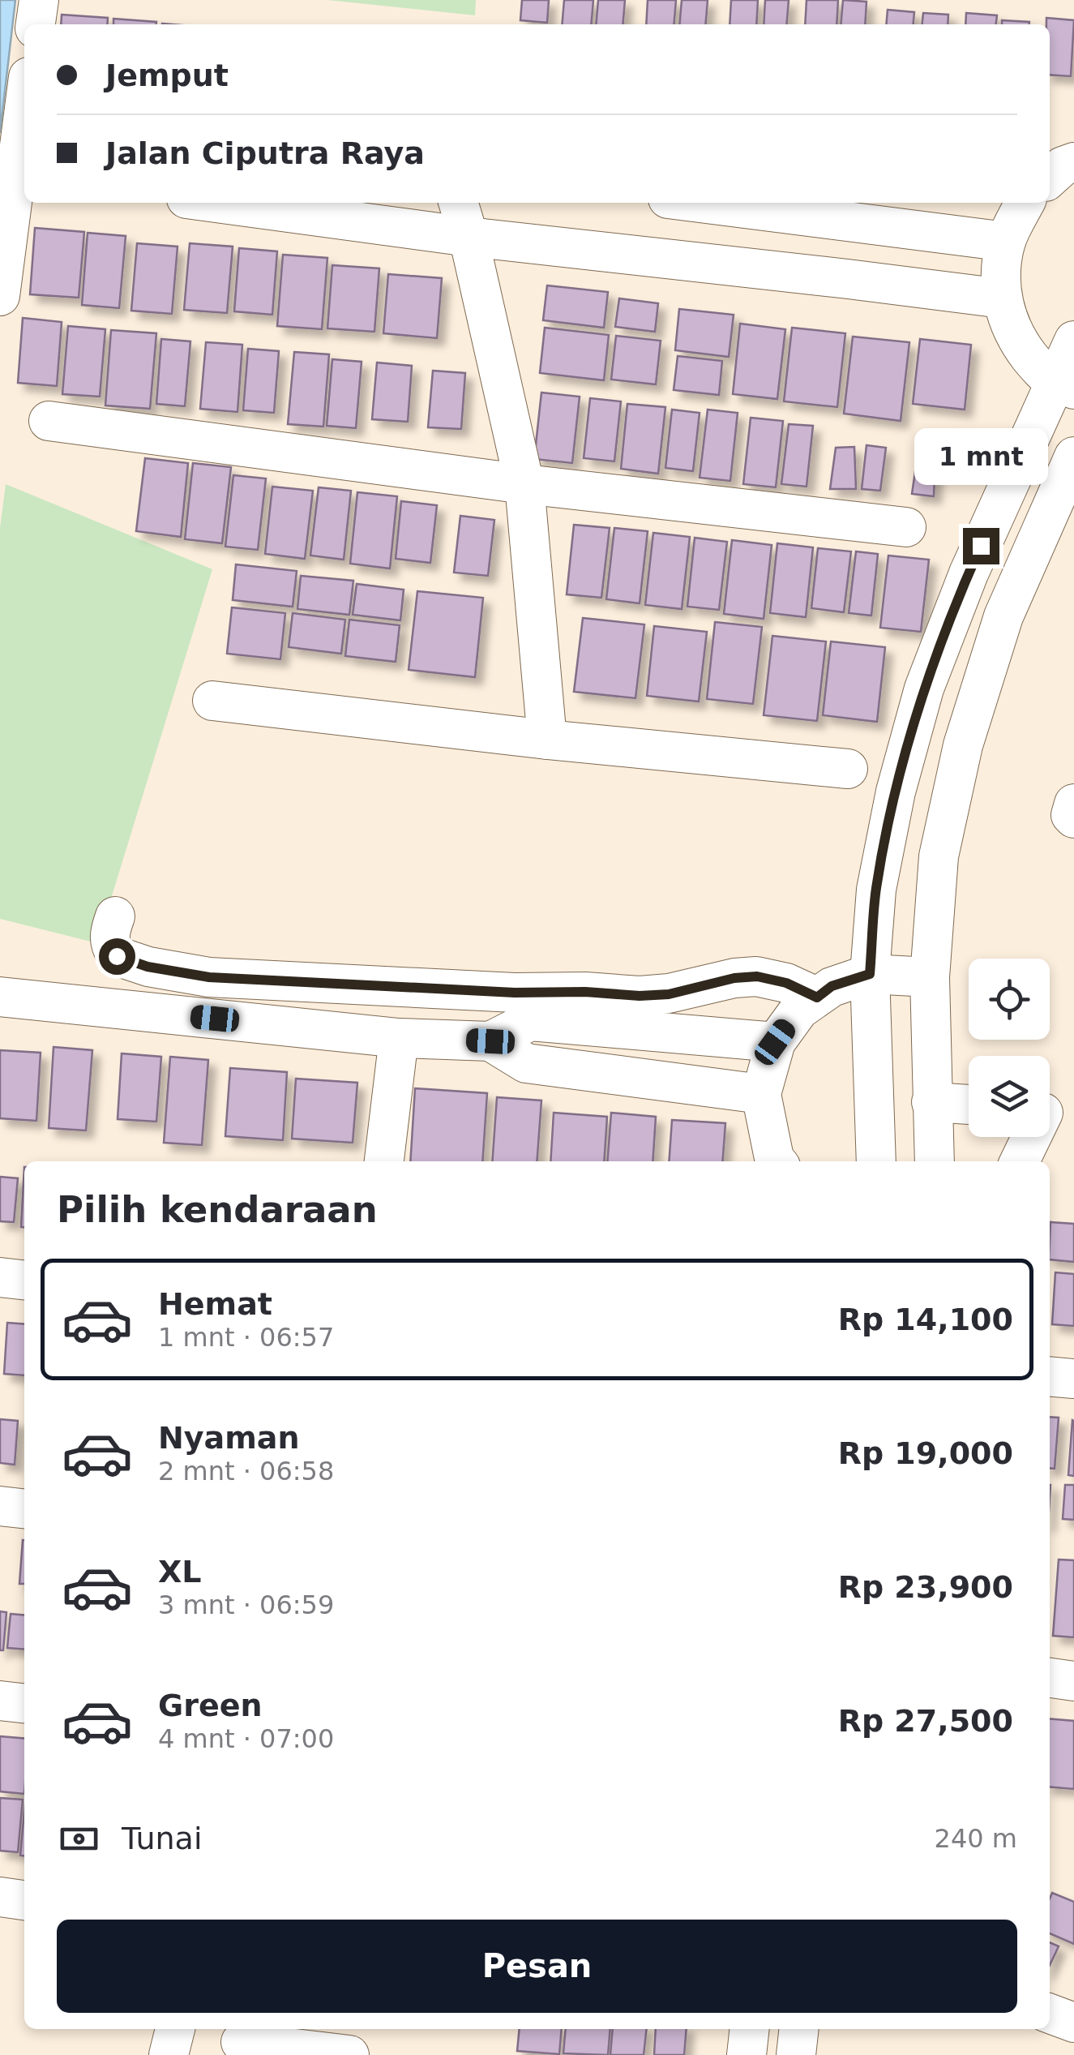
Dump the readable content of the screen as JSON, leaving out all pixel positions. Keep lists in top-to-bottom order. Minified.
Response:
{"page":{"banner":["Jemput","Jalan Ciputra Raya"],"bubble":"1 mnt","heading":"Pilih kendaraan","list":[{"name":"Hemat","note":"1 mnt · 06:57","value":"Rp 14,100"},{"name":"Nyaman","note":"2 mnt · 06:58","value":"Rp 19,000"},{"name":"XL","note":"3 mnt · 06:59","value":"Rp 23,900"},{"name":"Green","note":"4 mnt · 07:00","value":"Rp 27,500"}],"pay":["Tunai","240 m"],"buttons":"Pesan"}}
